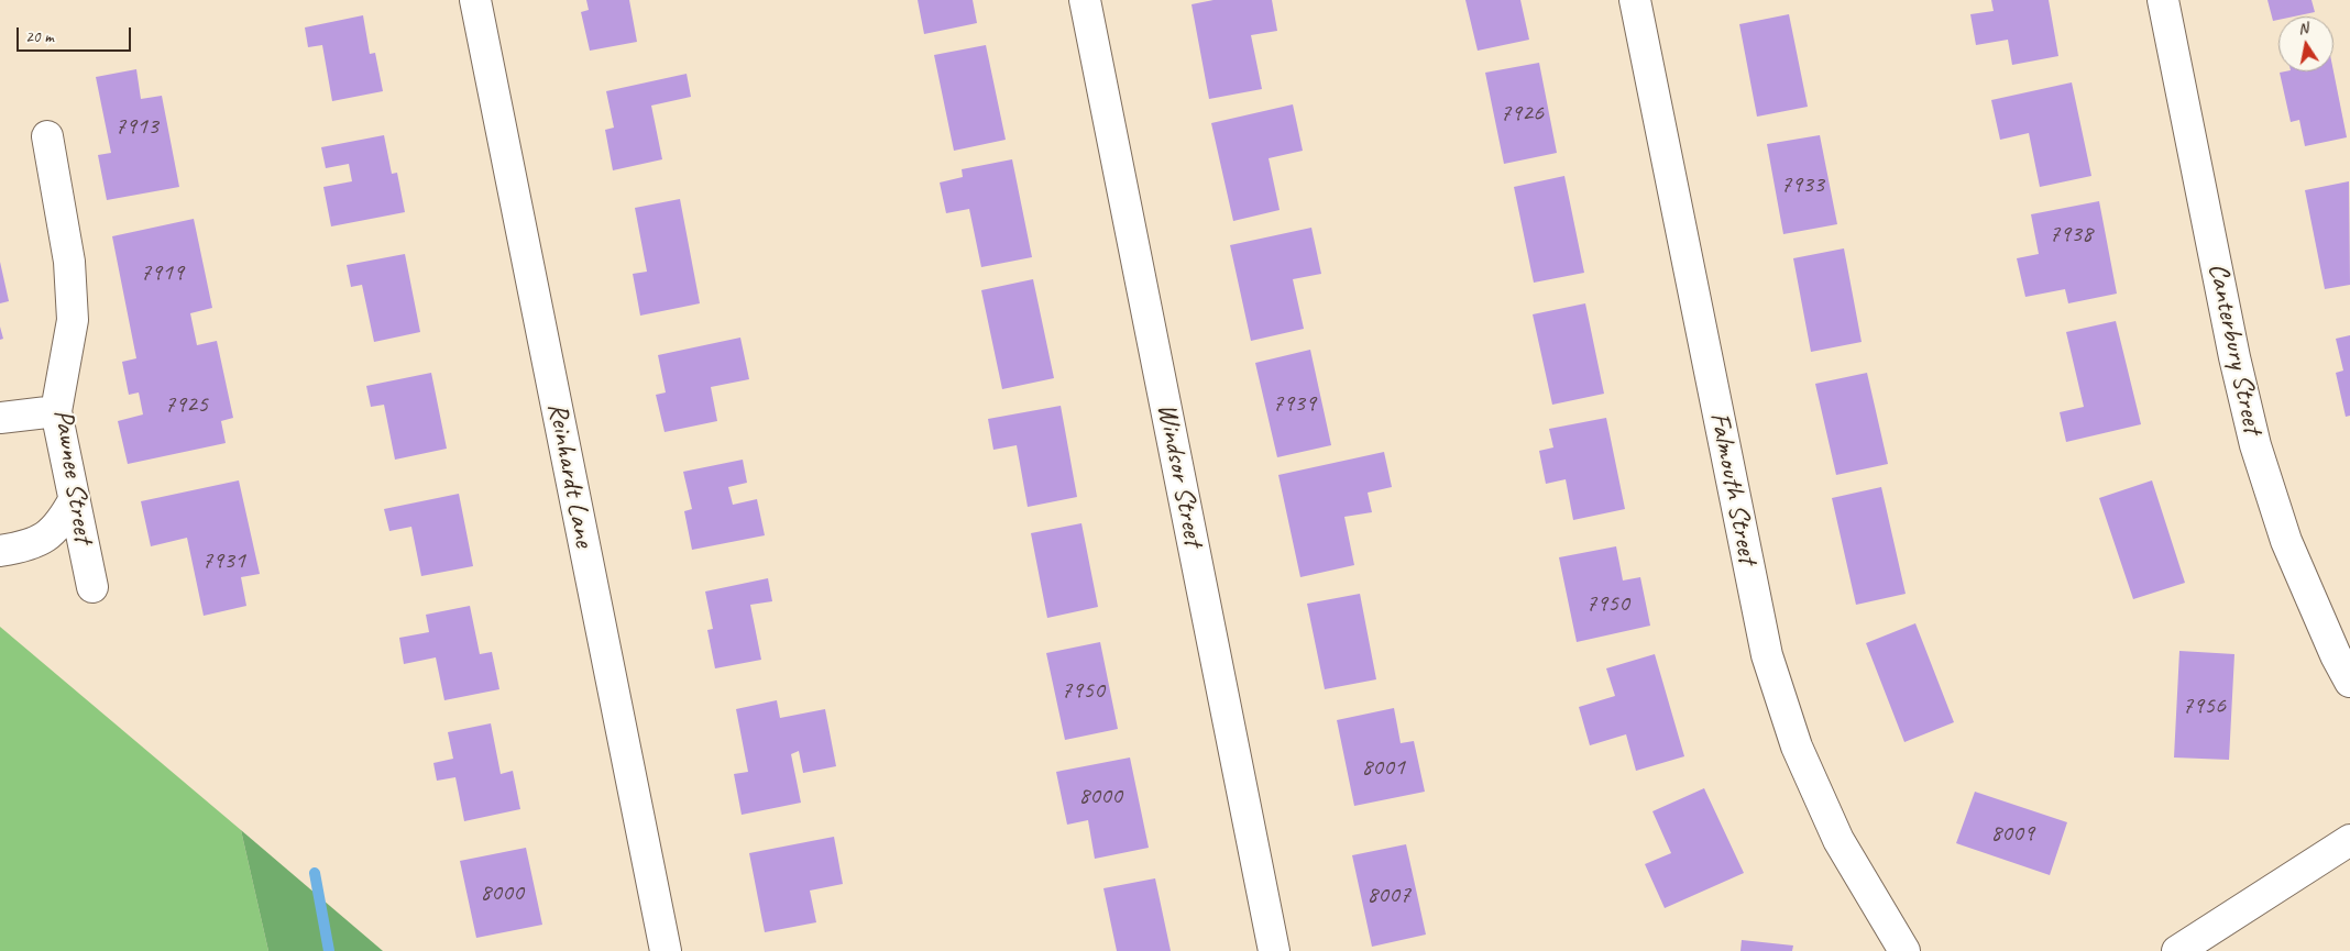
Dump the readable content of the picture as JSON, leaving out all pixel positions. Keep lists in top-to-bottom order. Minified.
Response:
{"streets":{"street":["Canterbury Street","Reinhardt Lane","Windsor Street","Pawnee Street","Falmouth Street"]},"house_numbers":["7926","7913","7933","7938","7919","7939","7925","7931","7950","7950","7956","8001","8000","8009","8000","8007"],"scale_bar":"20 m","north":"top"}
